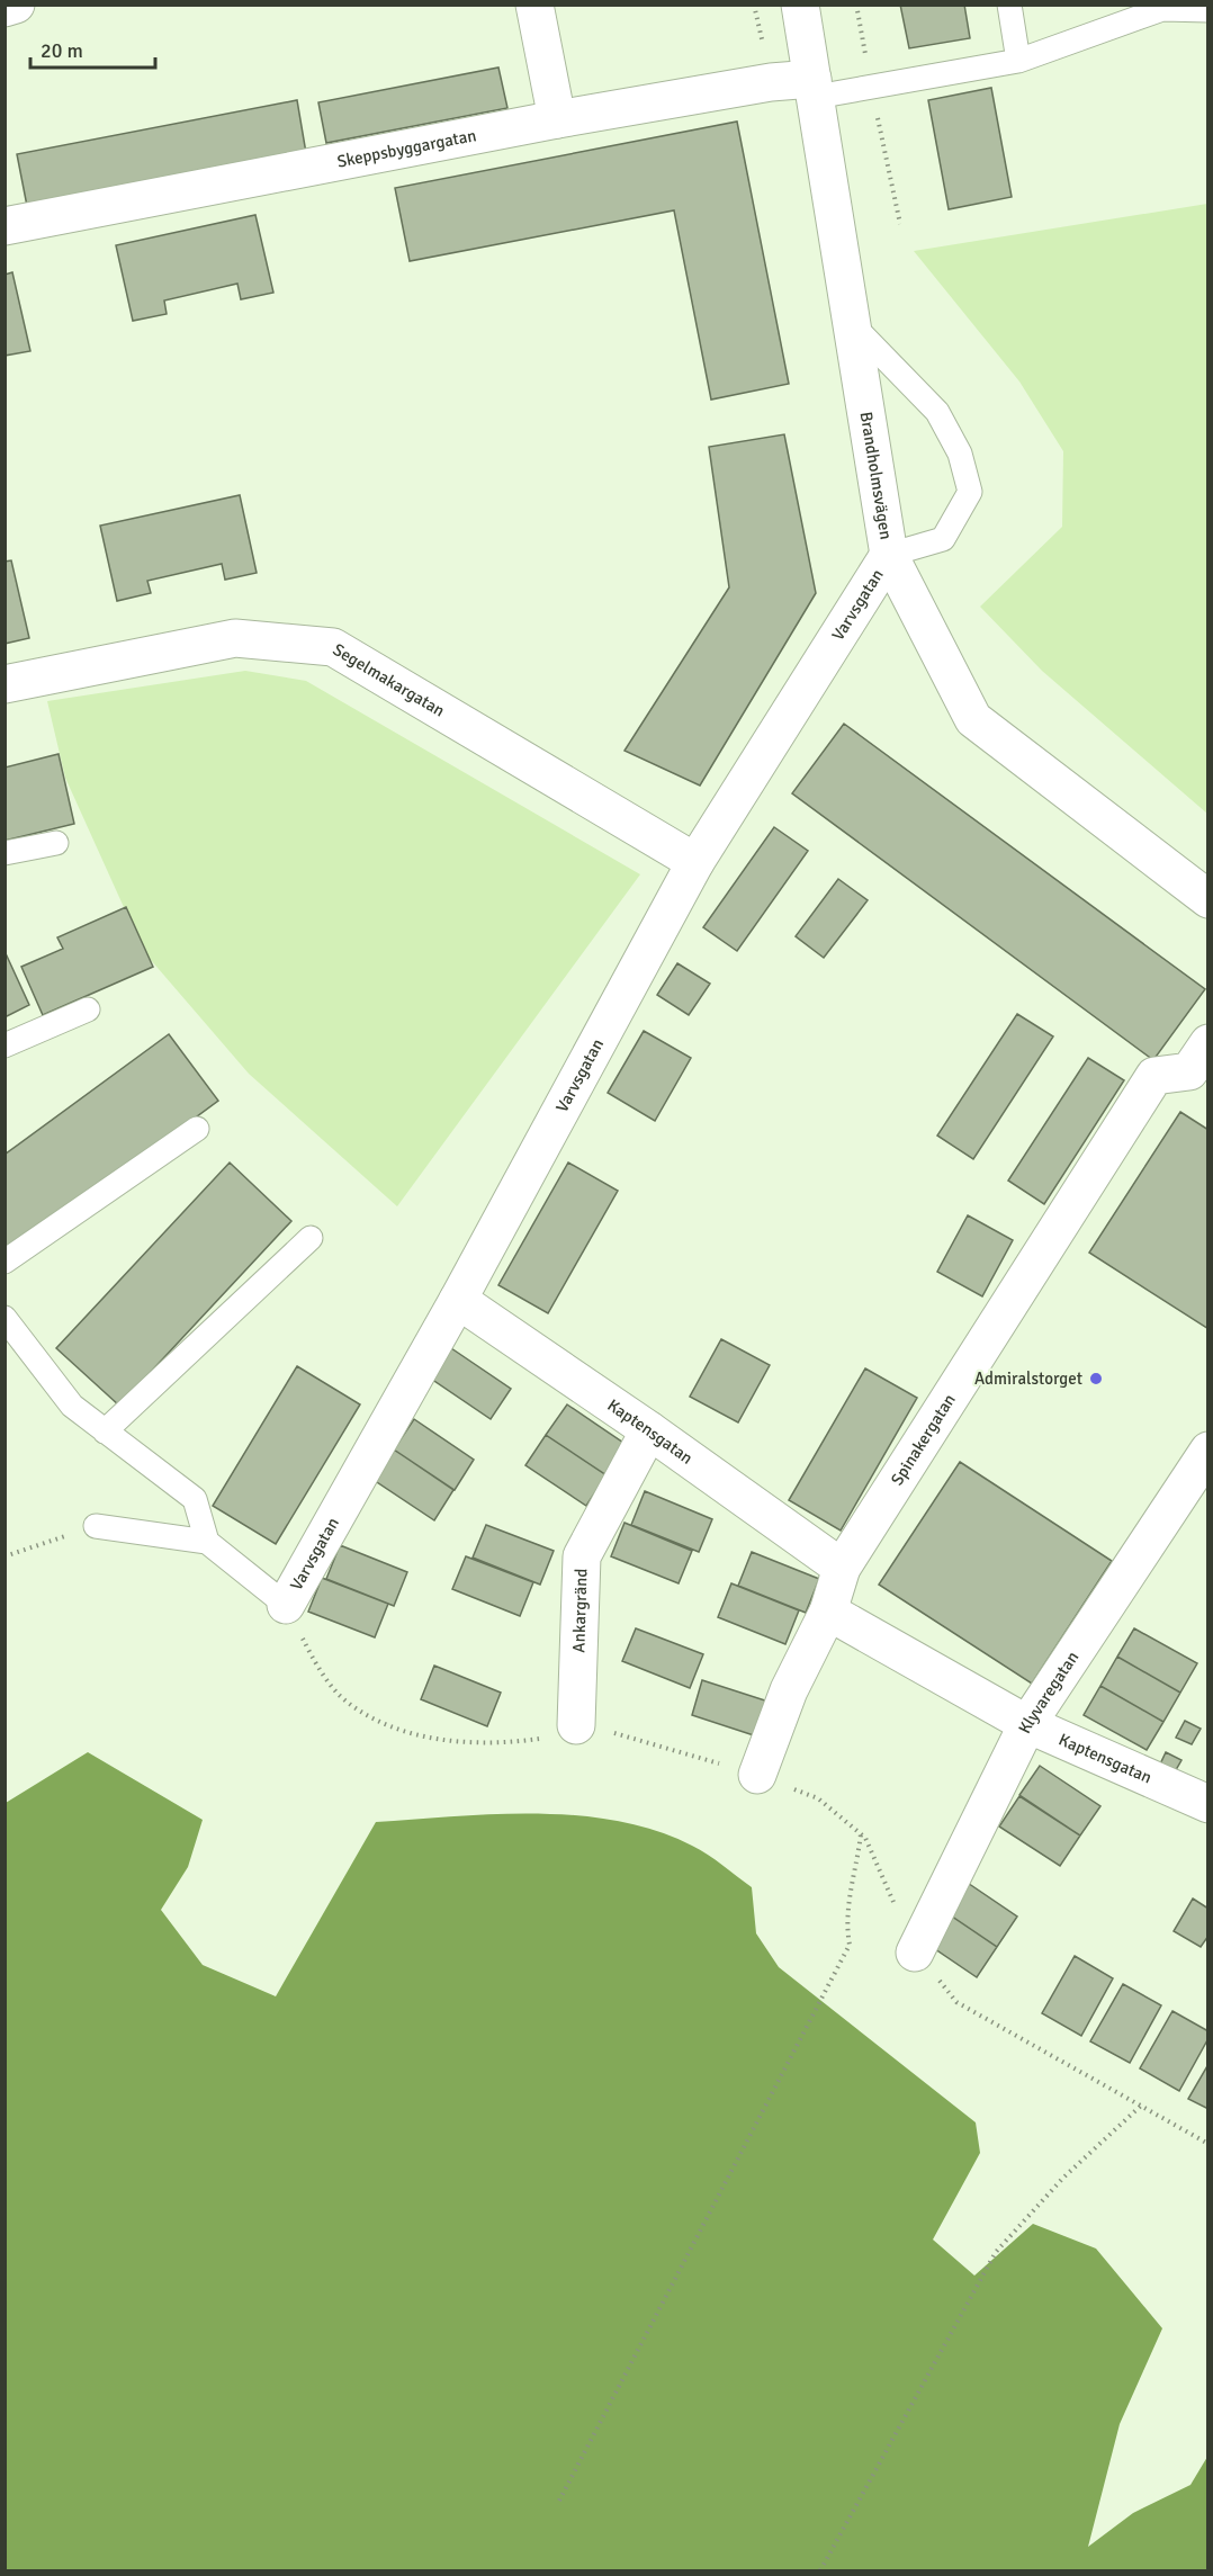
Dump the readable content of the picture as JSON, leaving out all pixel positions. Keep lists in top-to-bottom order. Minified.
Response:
{"streets":{"street":["Skeppsbyggargatan","Brandholmsvägen","Varvsgatan","Segelmakargatan","Kaptensgatan","Spinakergatan","Ankargränd","Klyvaregatan"]},"crossings":[["Skeppsbyggargatan","Brandholmsvägen"],["Brandholmsvägen","Varvsgatan"],["Varvsgatan","Segelmakargatan"],["Varvsgatan","Kaptensgatan"],["Kaptensgatan","Spinakergatan"],["Kaptensgatan","Ankargränd"],["Kaptensgatan","Klyvaregatan"]],"places":["Admiralstorget"],"scale_bar":"20 m"}
